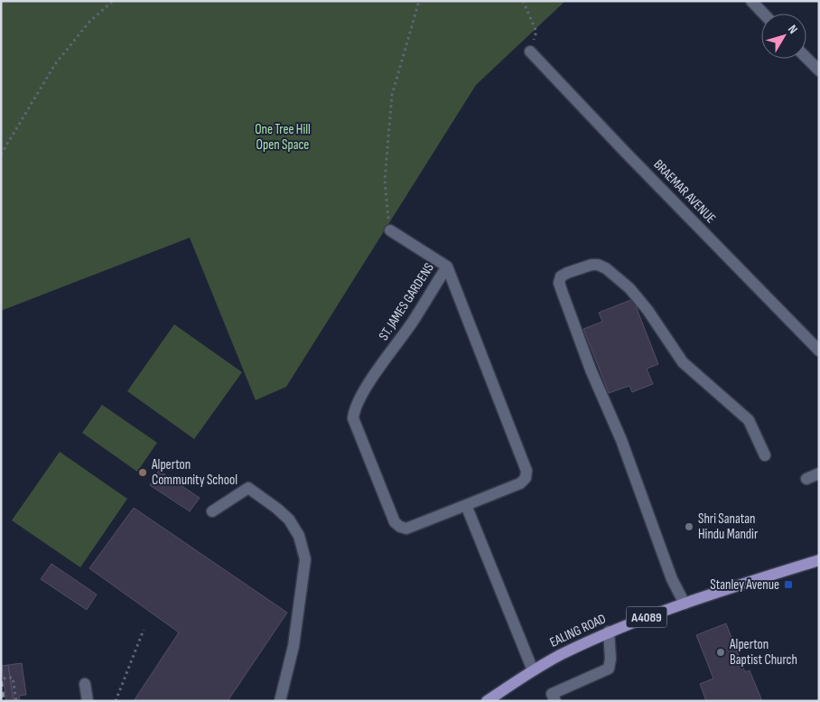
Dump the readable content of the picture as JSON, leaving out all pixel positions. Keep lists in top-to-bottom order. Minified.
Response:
{"streets":{"main road":["A4089","EALING ROAD"],"street":["BRAEMAR AVENUE","ST. JAMES GARDENS"]},"parks":["One Tree Hill Open Space"],"places":{"other":["Alperton Community School","Shri Sanatan Hindu Mandir","Alperton Baptist Church"],"transit":["Stanley Avenue"]},"north":"top right"}
